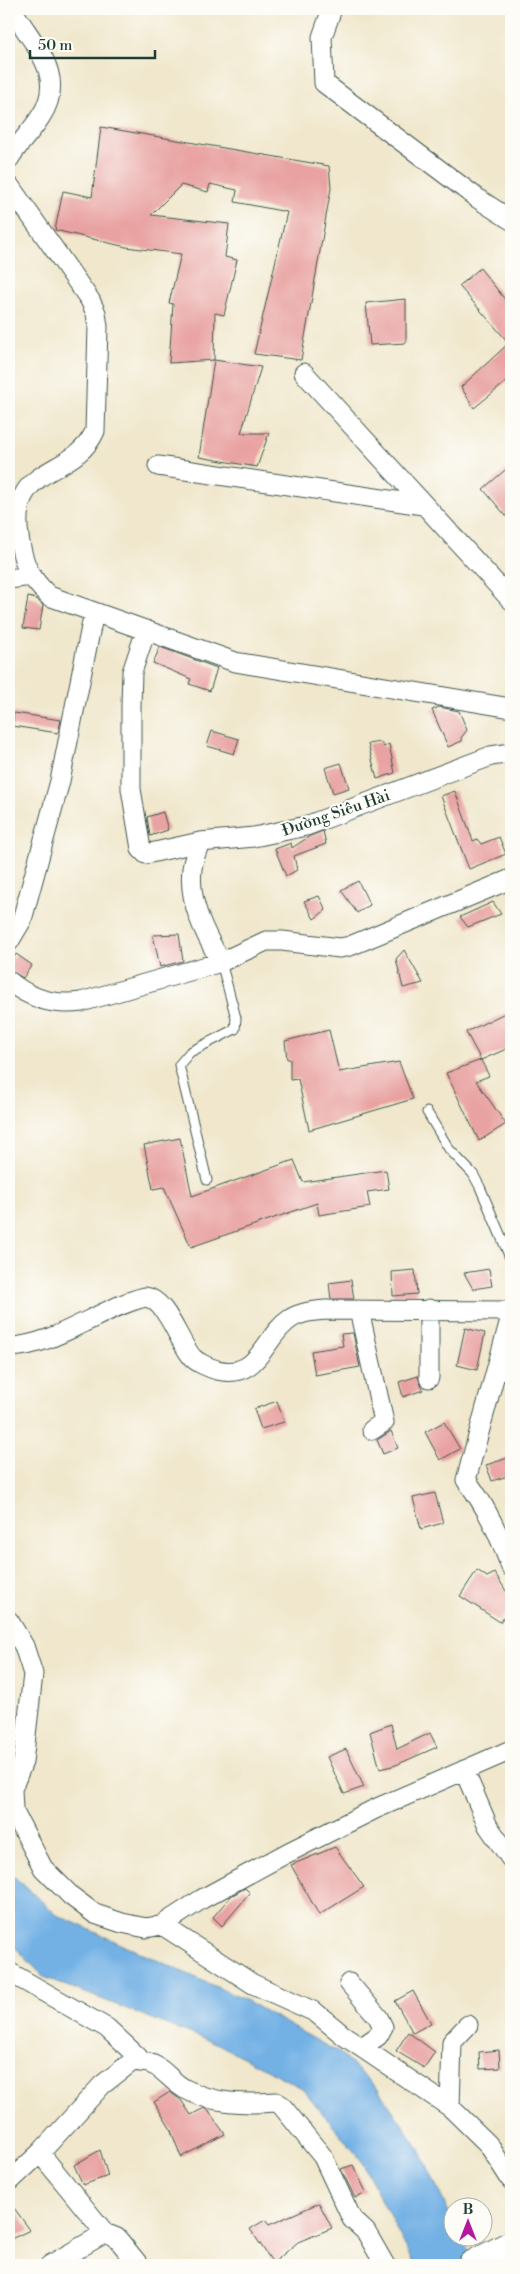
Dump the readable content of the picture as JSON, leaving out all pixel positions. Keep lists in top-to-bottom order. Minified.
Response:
{"streets":{"street":["Đường Siêu Hài"]},"scale_bar":"50 m","north":"top"}
